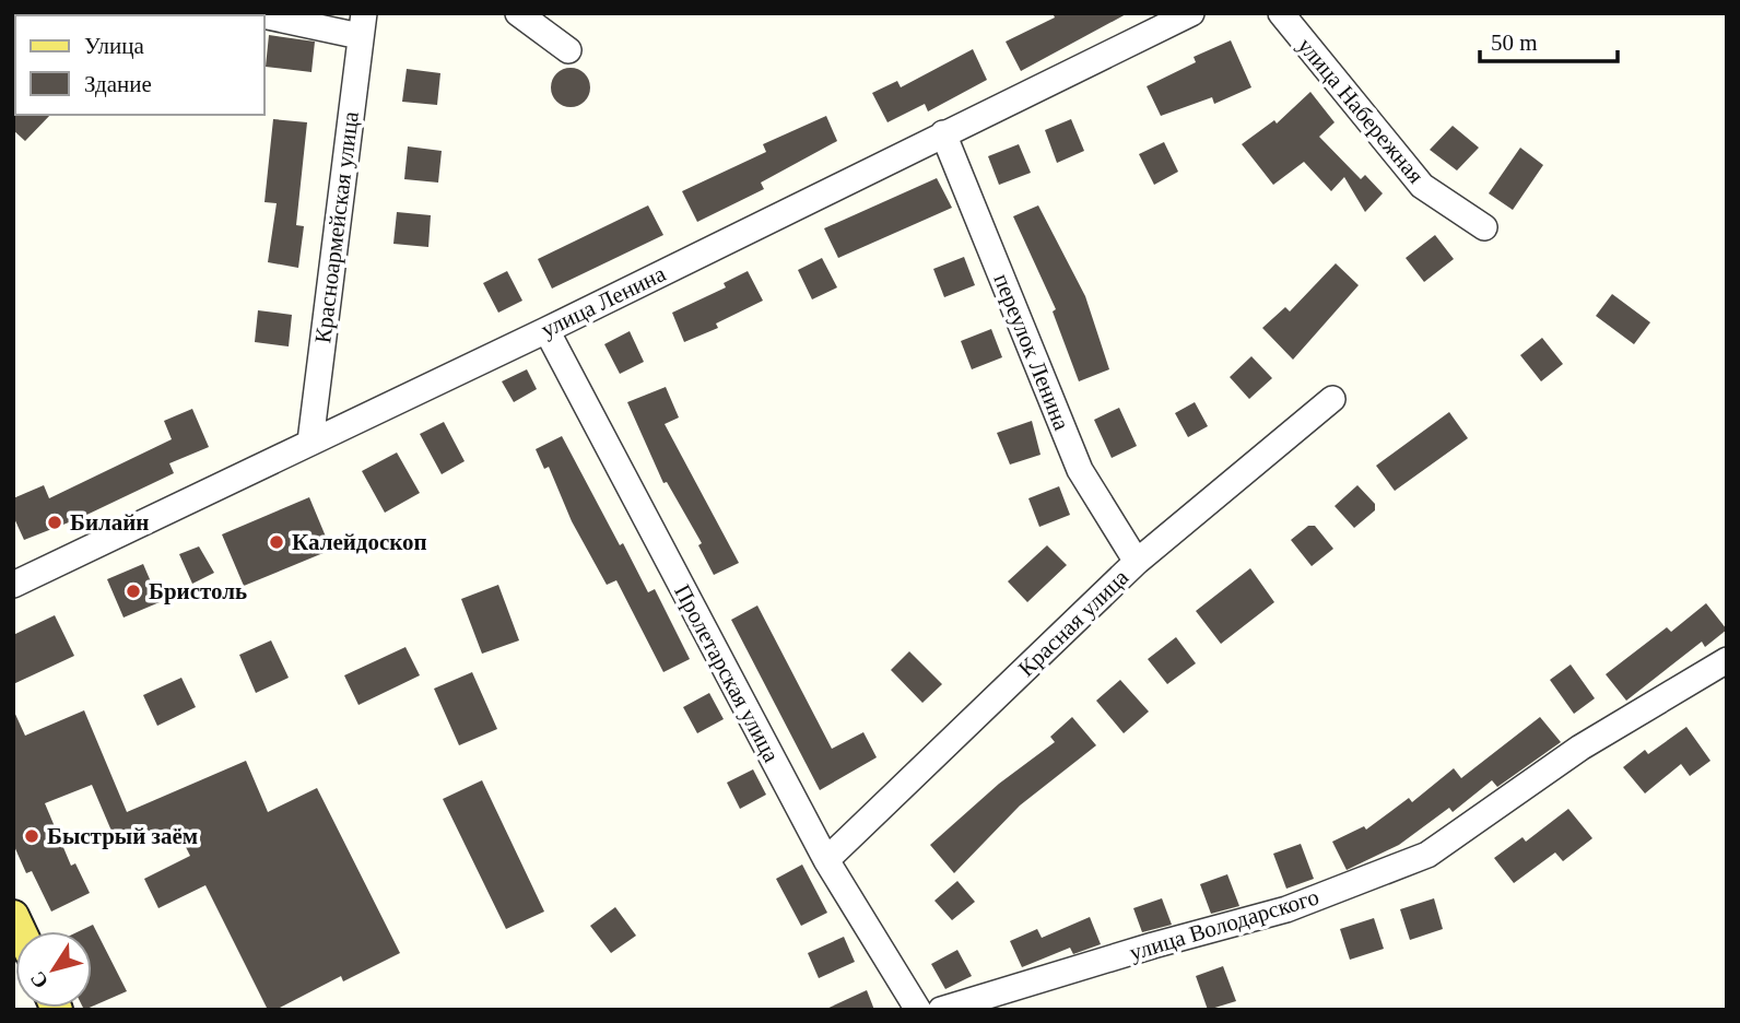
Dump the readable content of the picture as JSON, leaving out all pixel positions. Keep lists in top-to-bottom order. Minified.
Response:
{"streets":{"street":["улица Набережная","Красноармейская улица","улица Ленина","переулок Ленина","Красная улица","Пролетарская улица","улица Володарского"]},"crossings":[["Красноармейская улица","улица Ленина"],["улица Ленина","переулок Ленина"],["улица Ленина","Пролетарская улица"],["переулок Ленина","Красная улица"],["Красная улица","Пролетарская улица"]],"places":["Билайн","Калейдоскоп","Бристоль","Быстрый заём"],"legend":["Улица","Здание"],"scale_bar":"50 m","north":"bottom left"}
